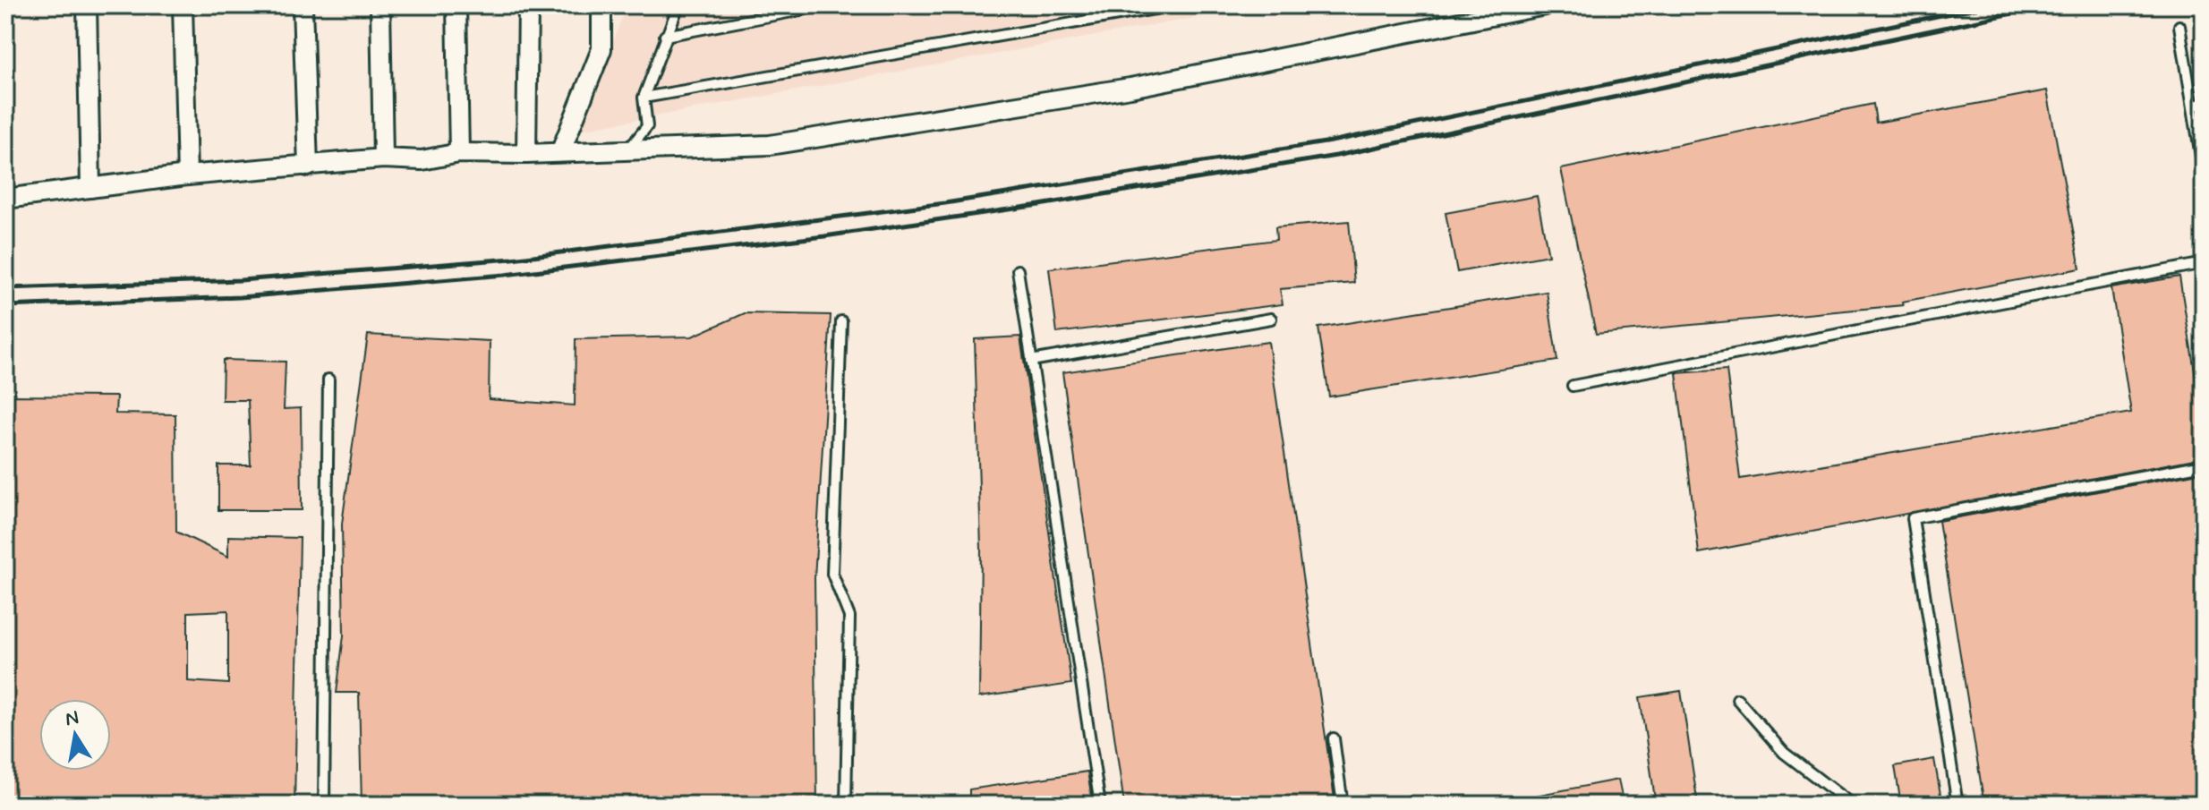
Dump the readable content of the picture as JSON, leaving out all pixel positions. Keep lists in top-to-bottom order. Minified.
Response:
{"north":"top"}
